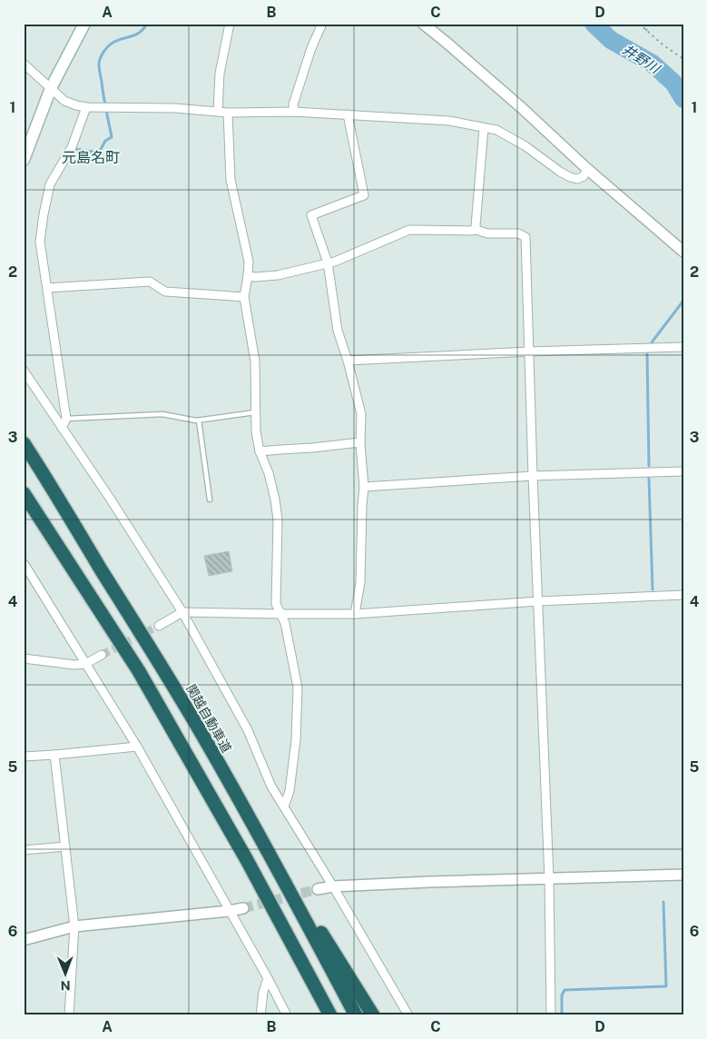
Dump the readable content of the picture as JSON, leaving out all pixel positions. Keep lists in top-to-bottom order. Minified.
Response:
{"streets":{"highway":["関越自動車道"]},"districts":["元島名町"],"water":["井野川"],"north":"bottom","grid":{"columns":["A","B","C","D"],"rows":["1","2","3","4","5","6"]}}
